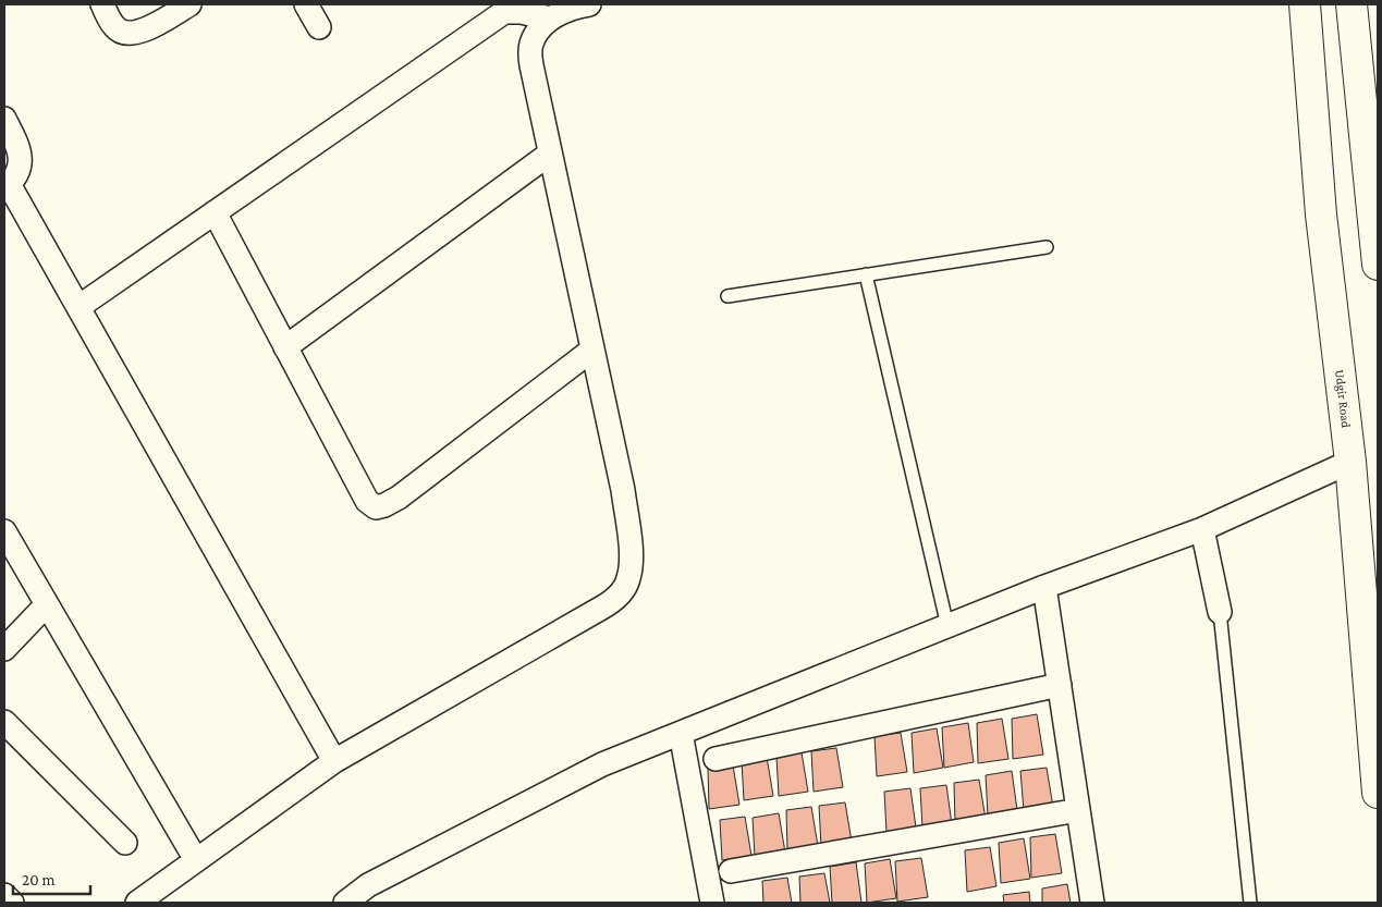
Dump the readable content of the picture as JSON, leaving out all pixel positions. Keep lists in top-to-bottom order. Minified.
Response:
{"streets":{"highway":["Udgir Road"]},"scale_bar":"20 m"}
